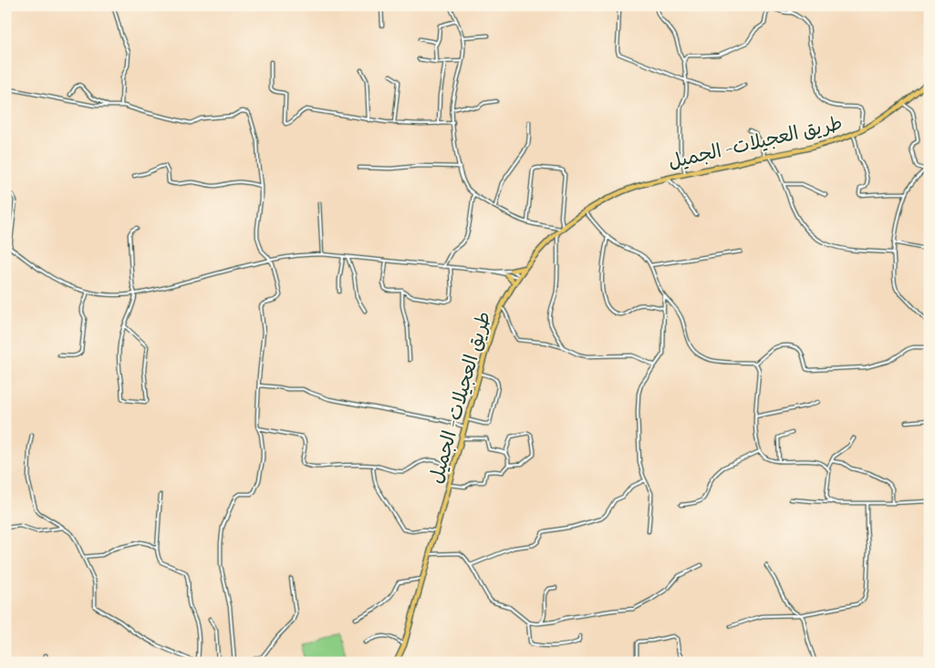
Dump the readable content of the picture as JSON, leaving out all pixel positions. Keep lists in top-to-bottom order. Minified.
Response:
{"streets":{"main road":["طريق العجيلات- الجميل"]}}
